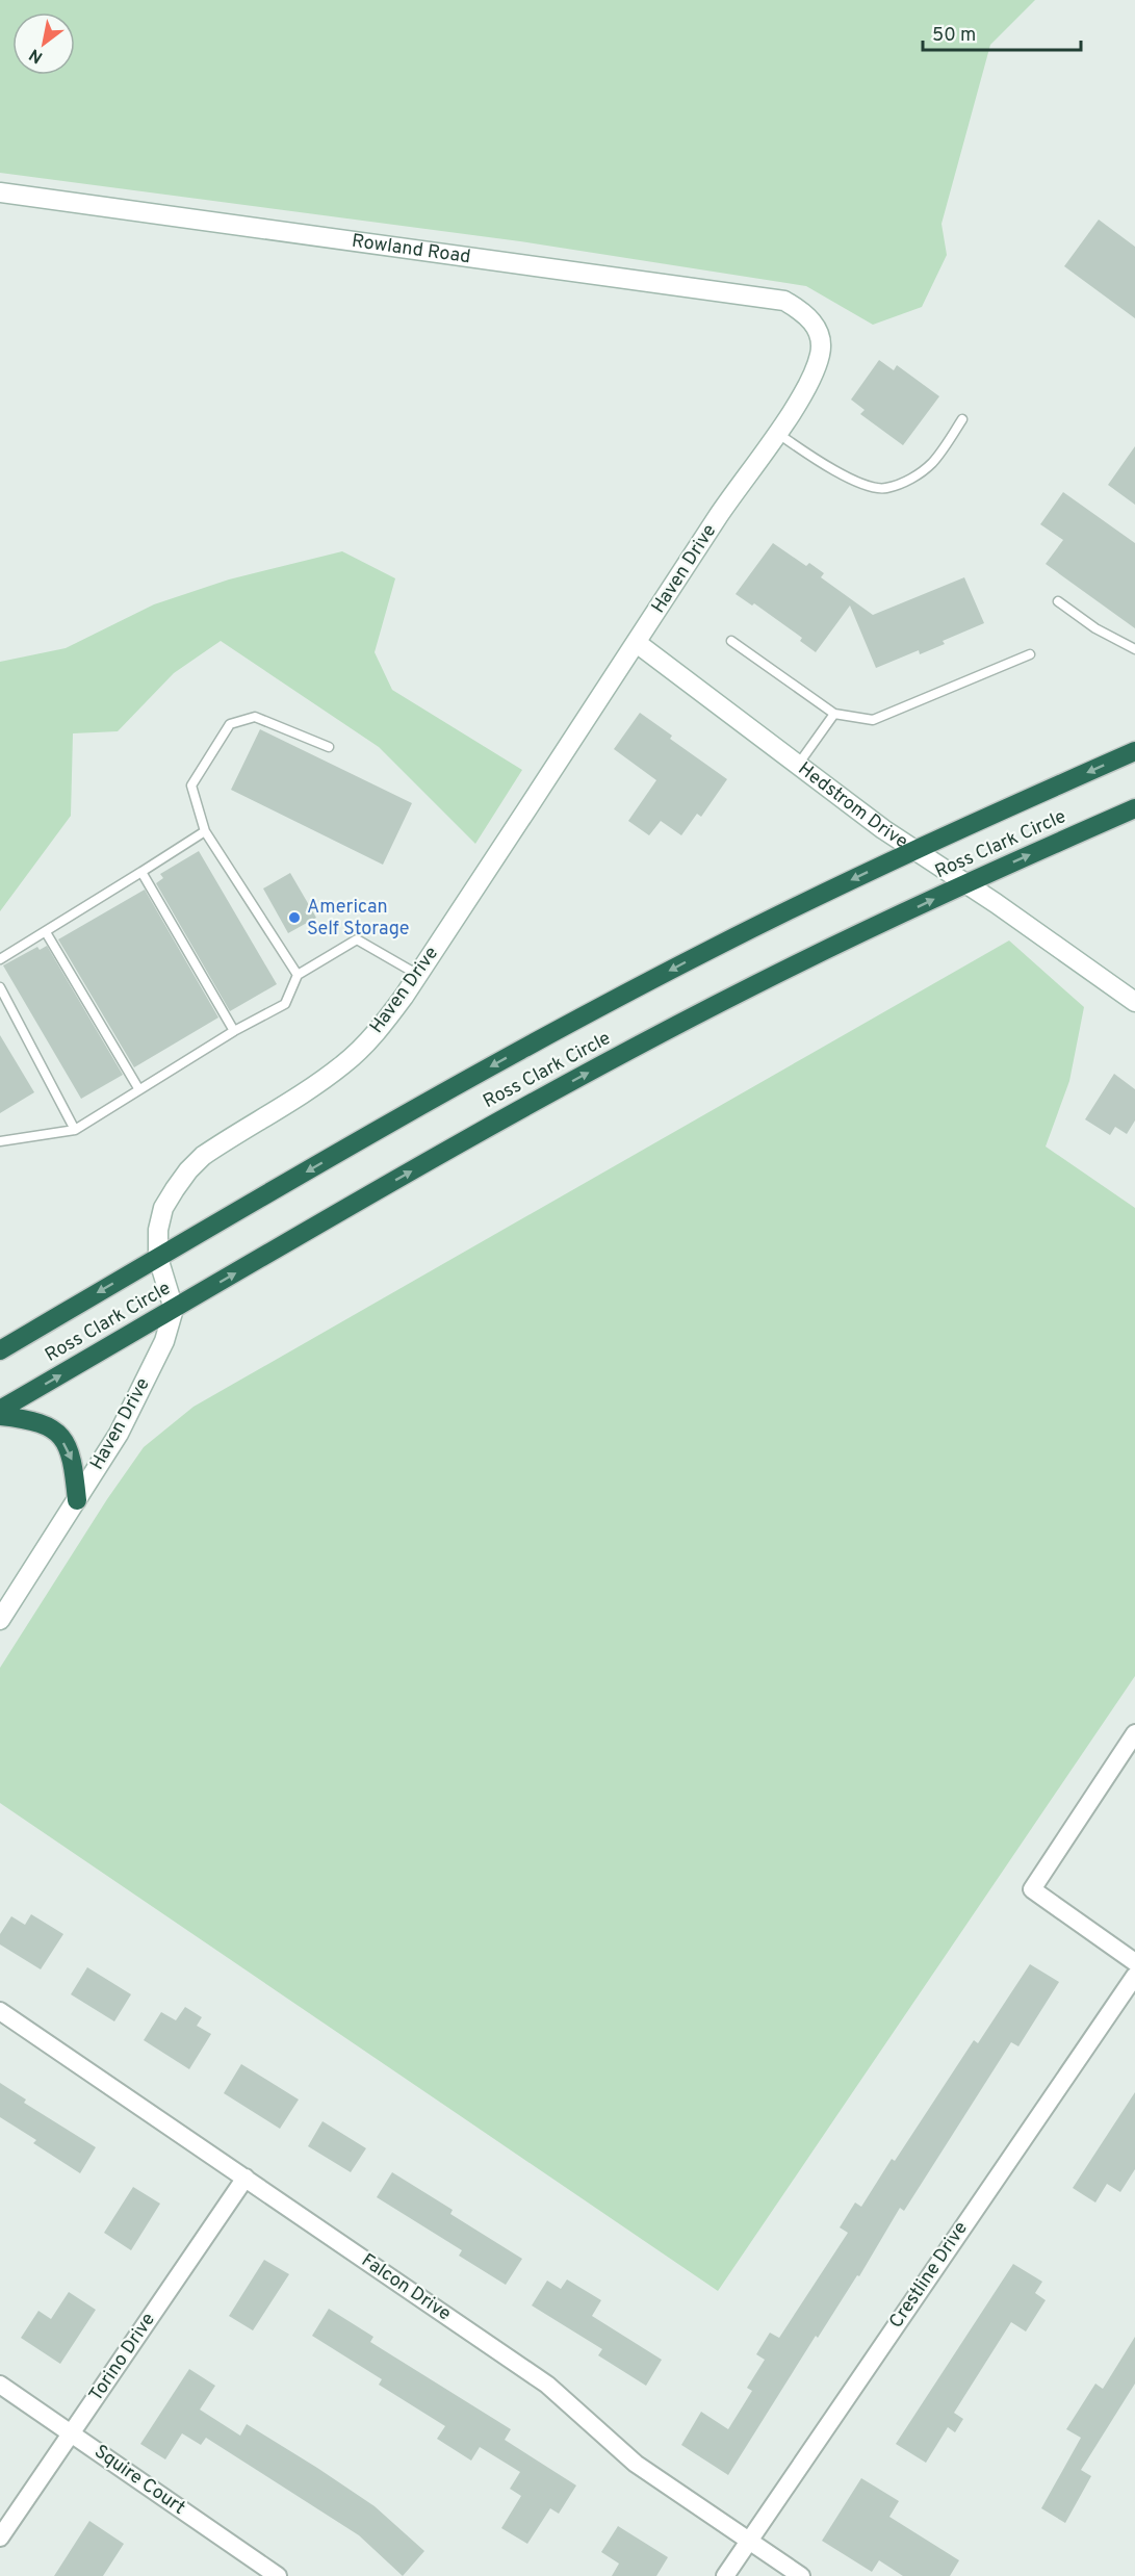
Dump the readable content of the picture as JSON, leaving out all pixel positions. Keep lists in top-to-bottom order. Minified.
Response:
{"streets":{"highway":["Ross Clark Circle"],"street":["Rowland Road","Haven Drive","Hedstrom Drive","Crestline Drive","Falcon Drive","Torino Drive","Squire Court"]},"crossings":[["Rowland Road","Haven Drive"],["Haven Drive","Hedstrom Drive"],["Haven Drive","Ross Clark Circle"],["Hedstrom Drive","Ross Clark Circle"],["Crestline Drive","Falcon Drive"],["Falcon Drive","Torino Drive"],["Torino Drive","Squire Court"]],"places":["American Self Storage"],"scale_bar":"50 m","north":"bottom left"}
